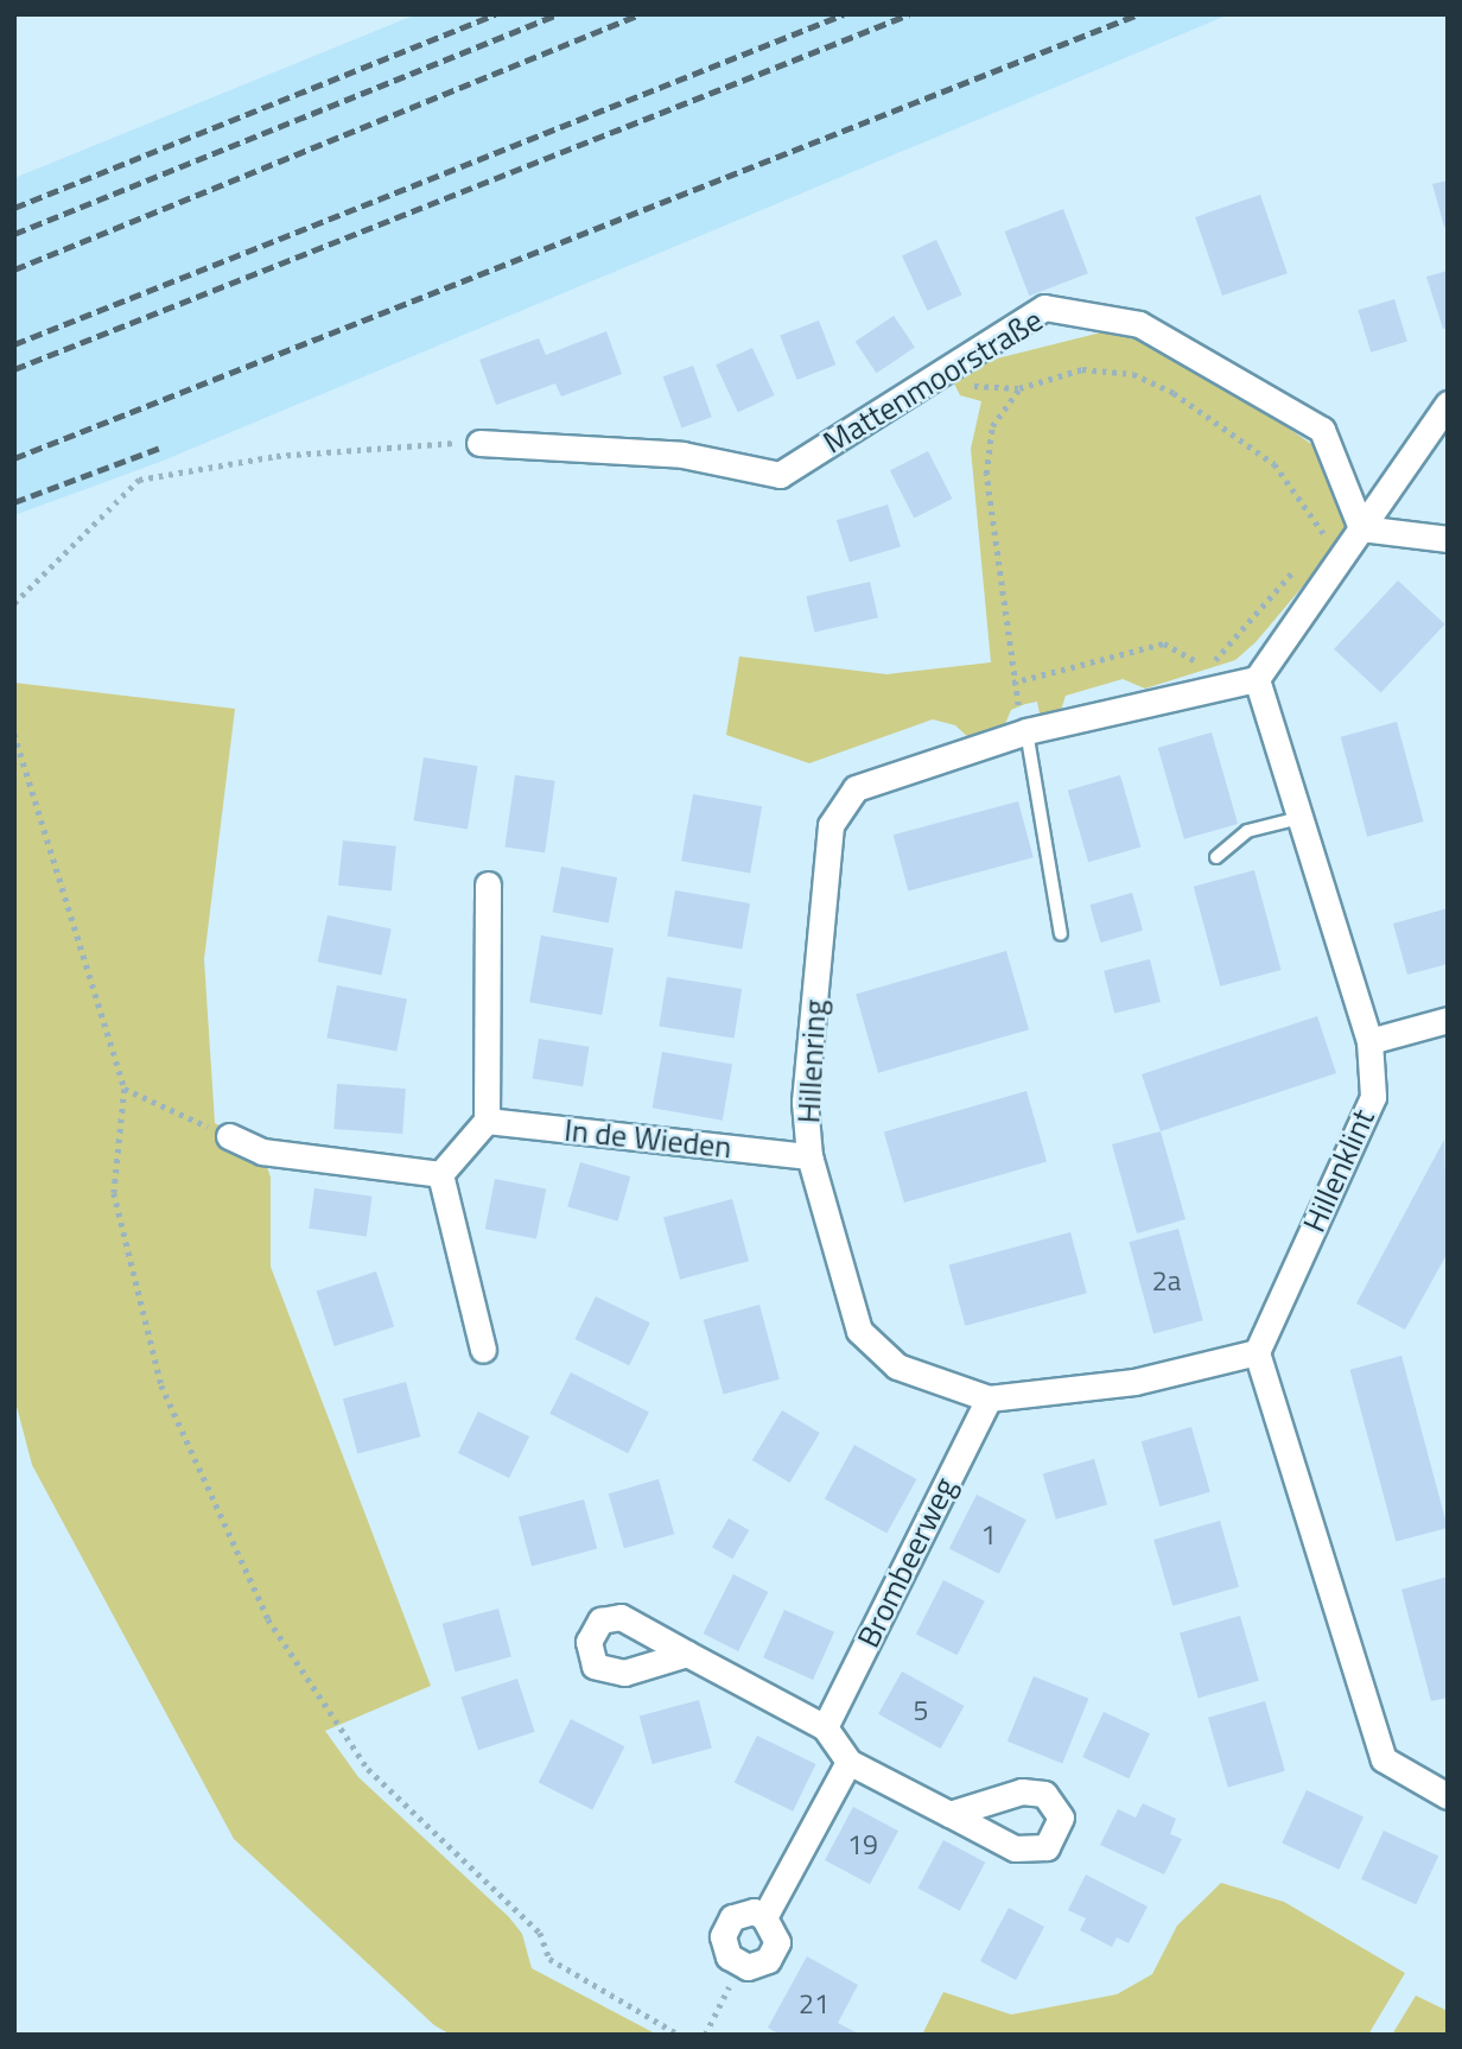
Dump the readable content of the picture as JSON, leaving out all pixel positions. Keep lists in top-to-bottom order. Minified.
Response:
{"streets":{"street":["Mattenmoorstraße","Hillenring","In de Wieden","Hillenklint","Brombeerweg"]},"crossings":[["Hillenring","In de Wieden"],["Hillenring","Hillenklint"],["Hillenring","Brombeerweg"]],"house_numbers":["2a","1","5","19","21"]}
